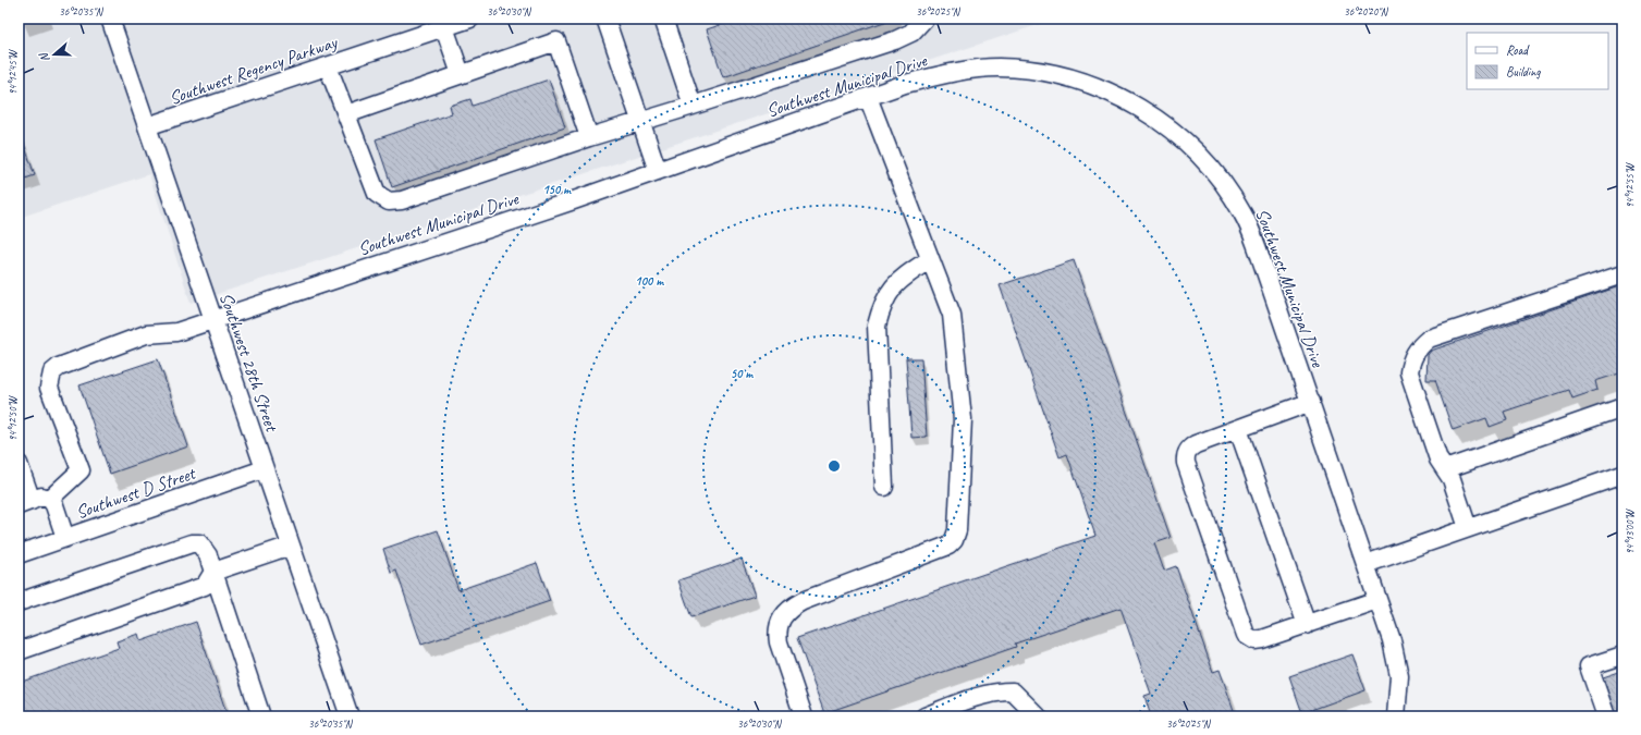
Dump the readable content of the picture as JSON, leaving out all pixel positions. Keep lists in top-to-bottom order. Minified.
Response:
{"streets":{"street":["Southwest Regency Parkway","Southwest Municipal Drive","Southwest 28th Street","Southwest D Street"]},"crossings":[["Southwest Regency Parkway","Southwest 28th Street"],["Southwest Municipal Drive","Southwest 28th Street"],["Southwest 28th Street","Southwest D Street"]],"legend":["Road","Building"],"north":"left","coordinates":["36°20'35\"N","36°20'30\"N","36°20'25\"N","36°20'20\"N","94°12'45\"W","94°12'55\"W","94°12'50\"W","94°13'00\"W"],"rings":["150 m","100 m","50 m"]}
